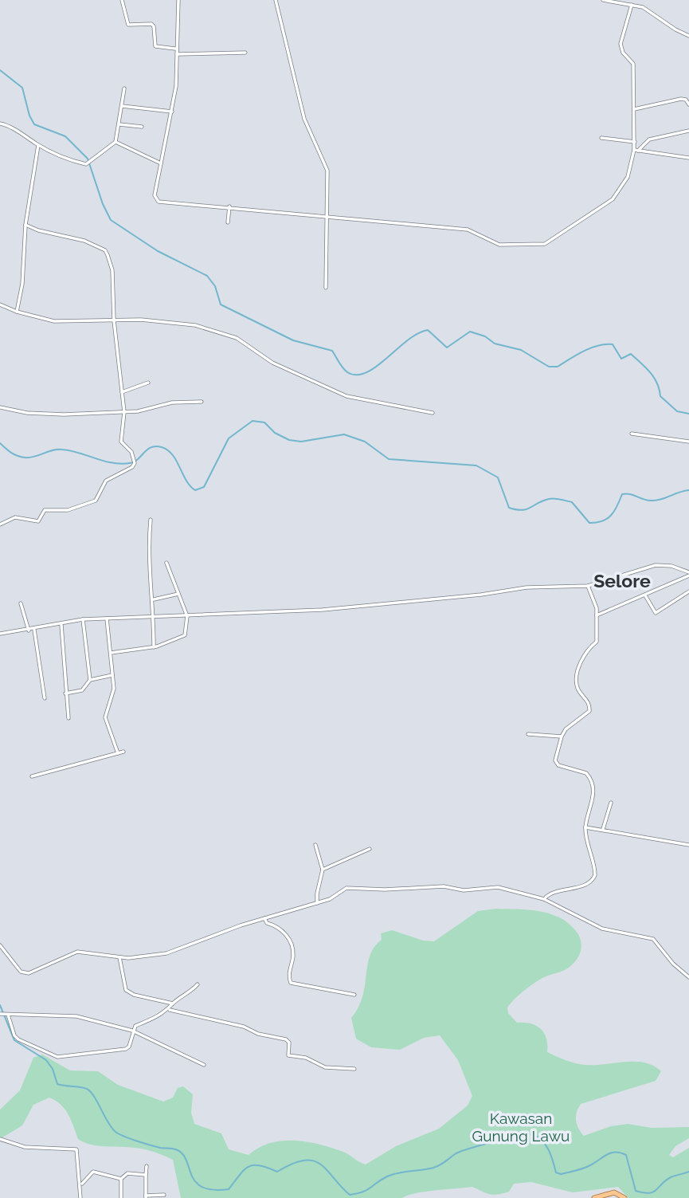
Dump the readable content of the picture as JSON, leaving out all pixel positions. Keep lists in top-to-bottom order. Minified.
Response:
{"districts":["Selore"],"parks":["Kawasan Gunung Lawu"]}
